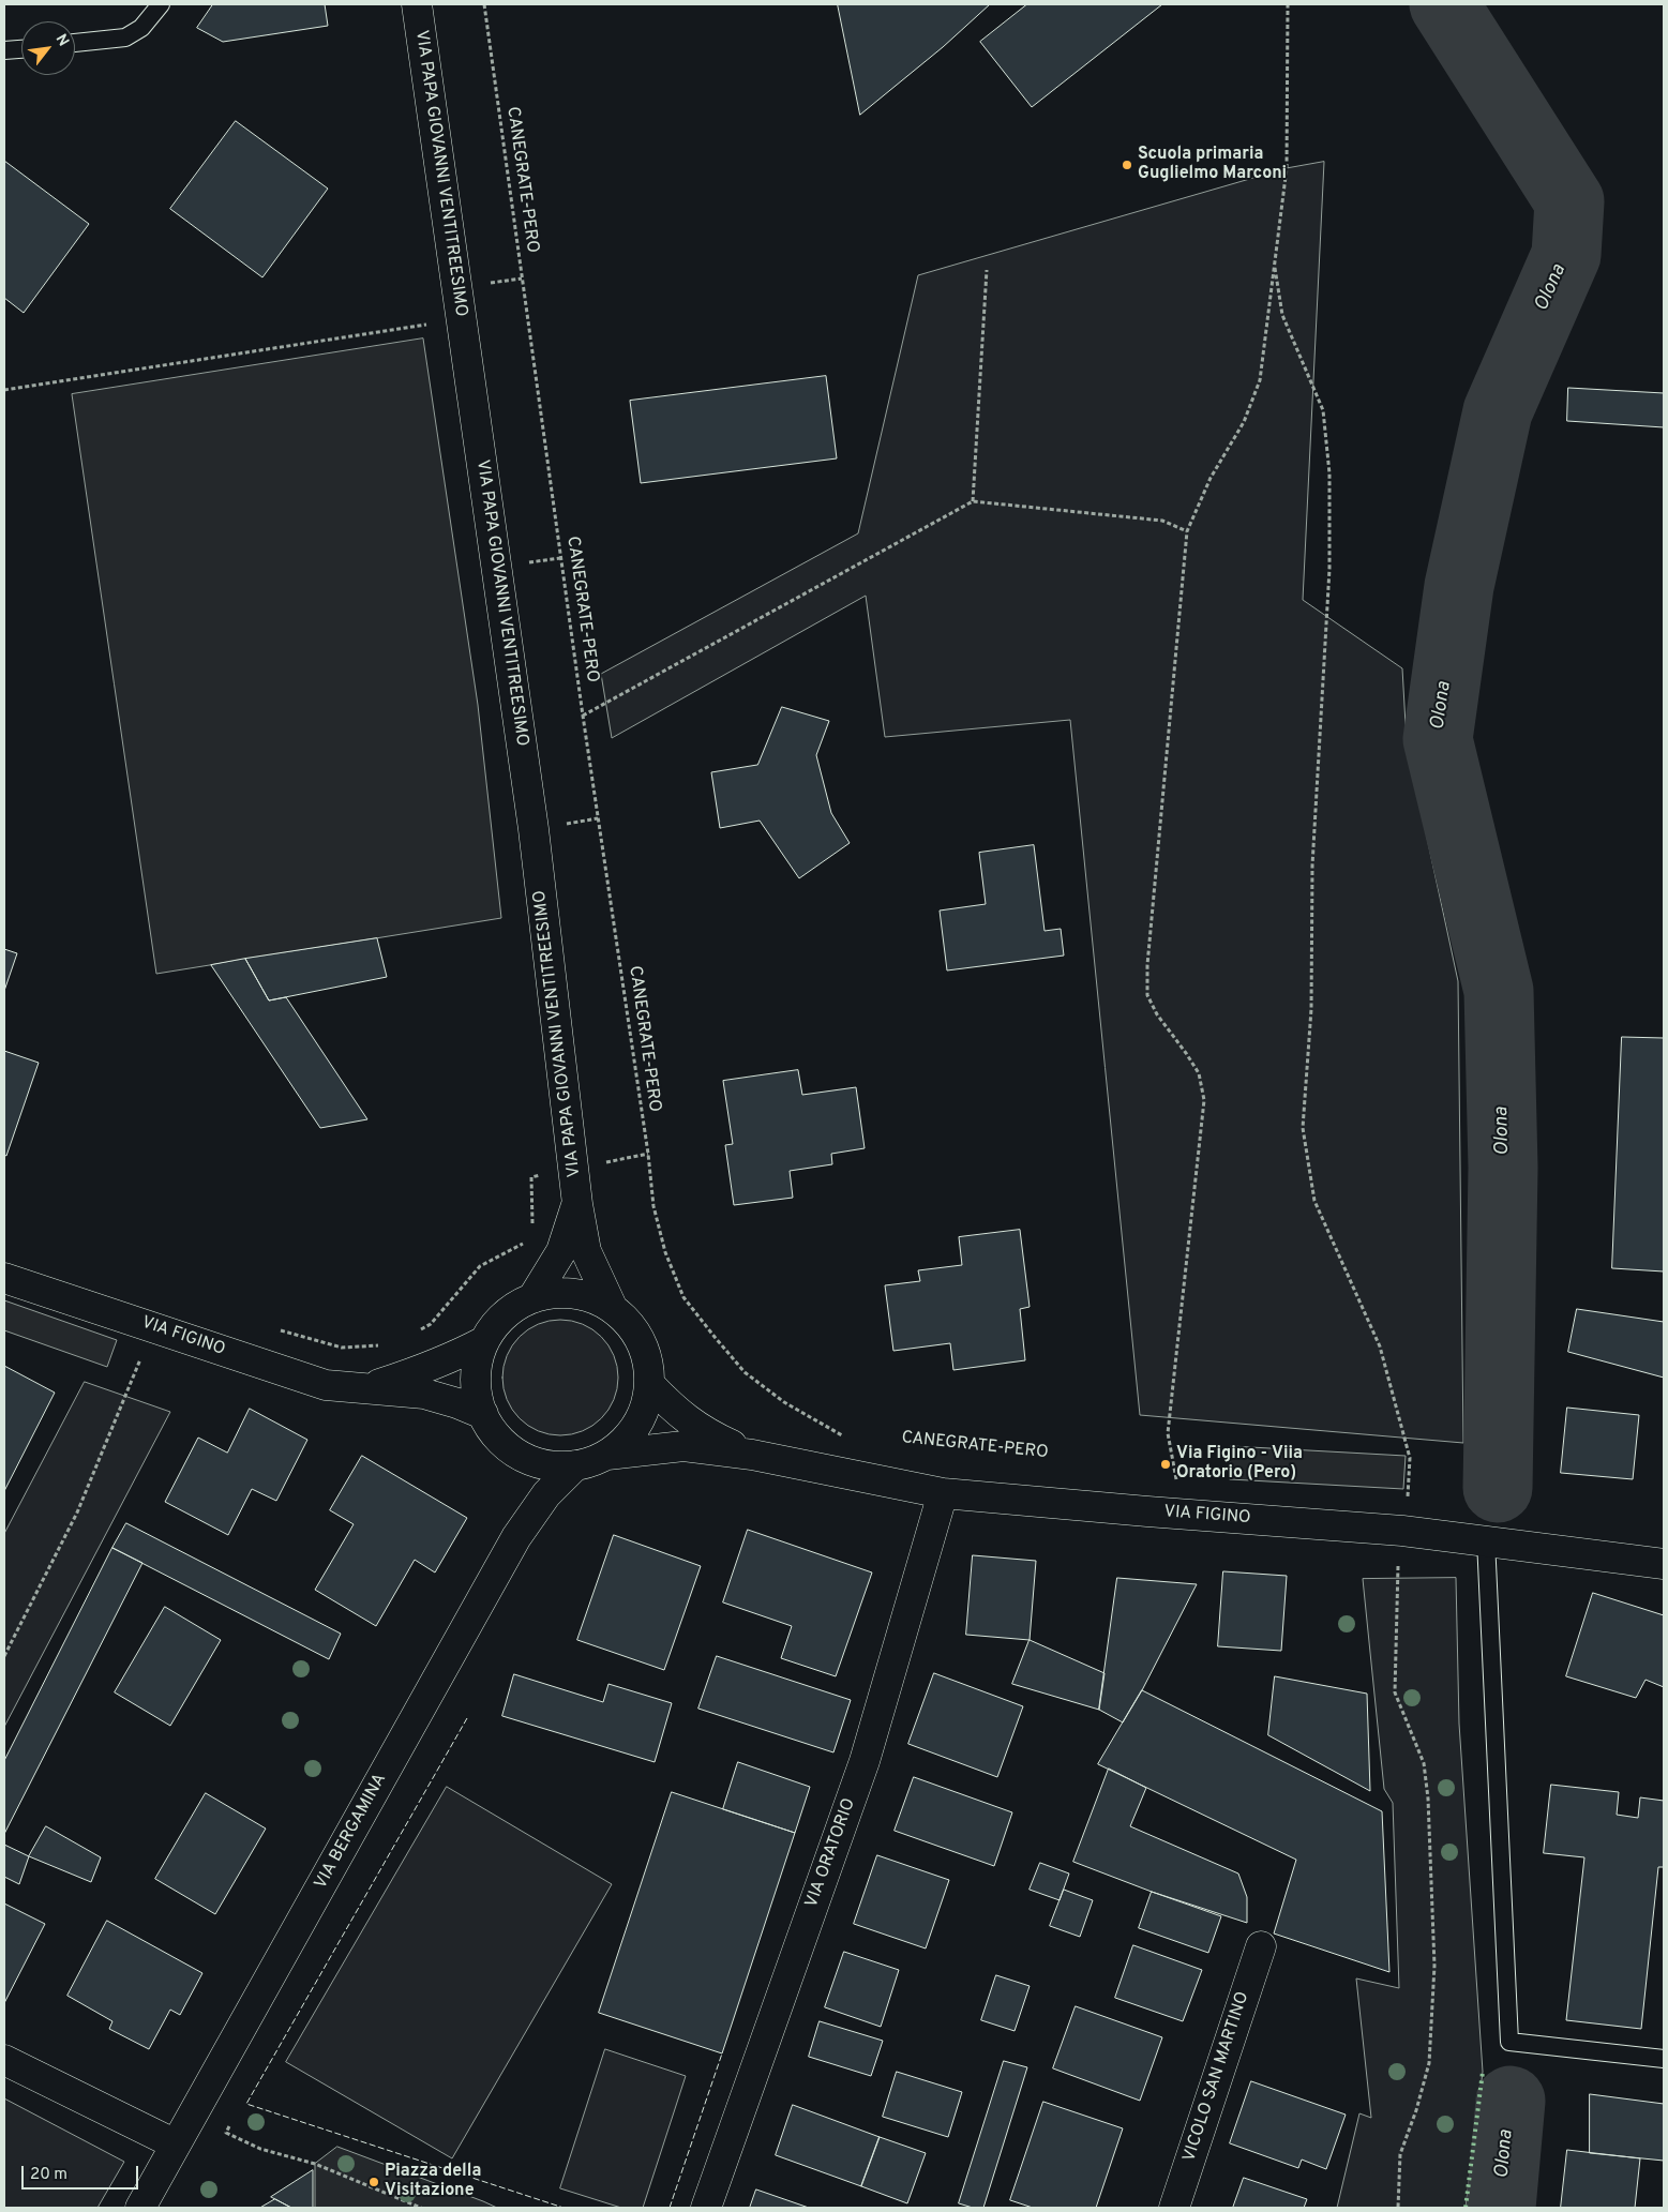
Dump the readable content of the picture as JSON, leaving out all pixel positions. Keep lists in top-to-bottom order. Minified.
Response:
{"streets":{"street":["VIA PAPA GIOVANNI VENTITREESIMO","VIA FIGINO","VIA BERGAMINA","VIA ORATORIO","VICOLO SAN MARTINO"],"path":["CANEGRATE-PERO"]},"crossings":[["VIA PAPA GIOVANNI VENTITREESIMO","VIA FIGINO"],["VIA PAPA GIOVANNI VENTITREESIMO","VIA BERGAMINA"],["VIA FIGINO","VIA BERGAMINA"],["VIA FIGINO","VIA ORATORIO"]],"water":["Olona"],"places":["Scuola primaria Guglielmo Marconi","Via Figino - Viia Oratorio (Pero)","Piazza della Visitazione"],"scale_bar":"20 m","north":"top right"}
